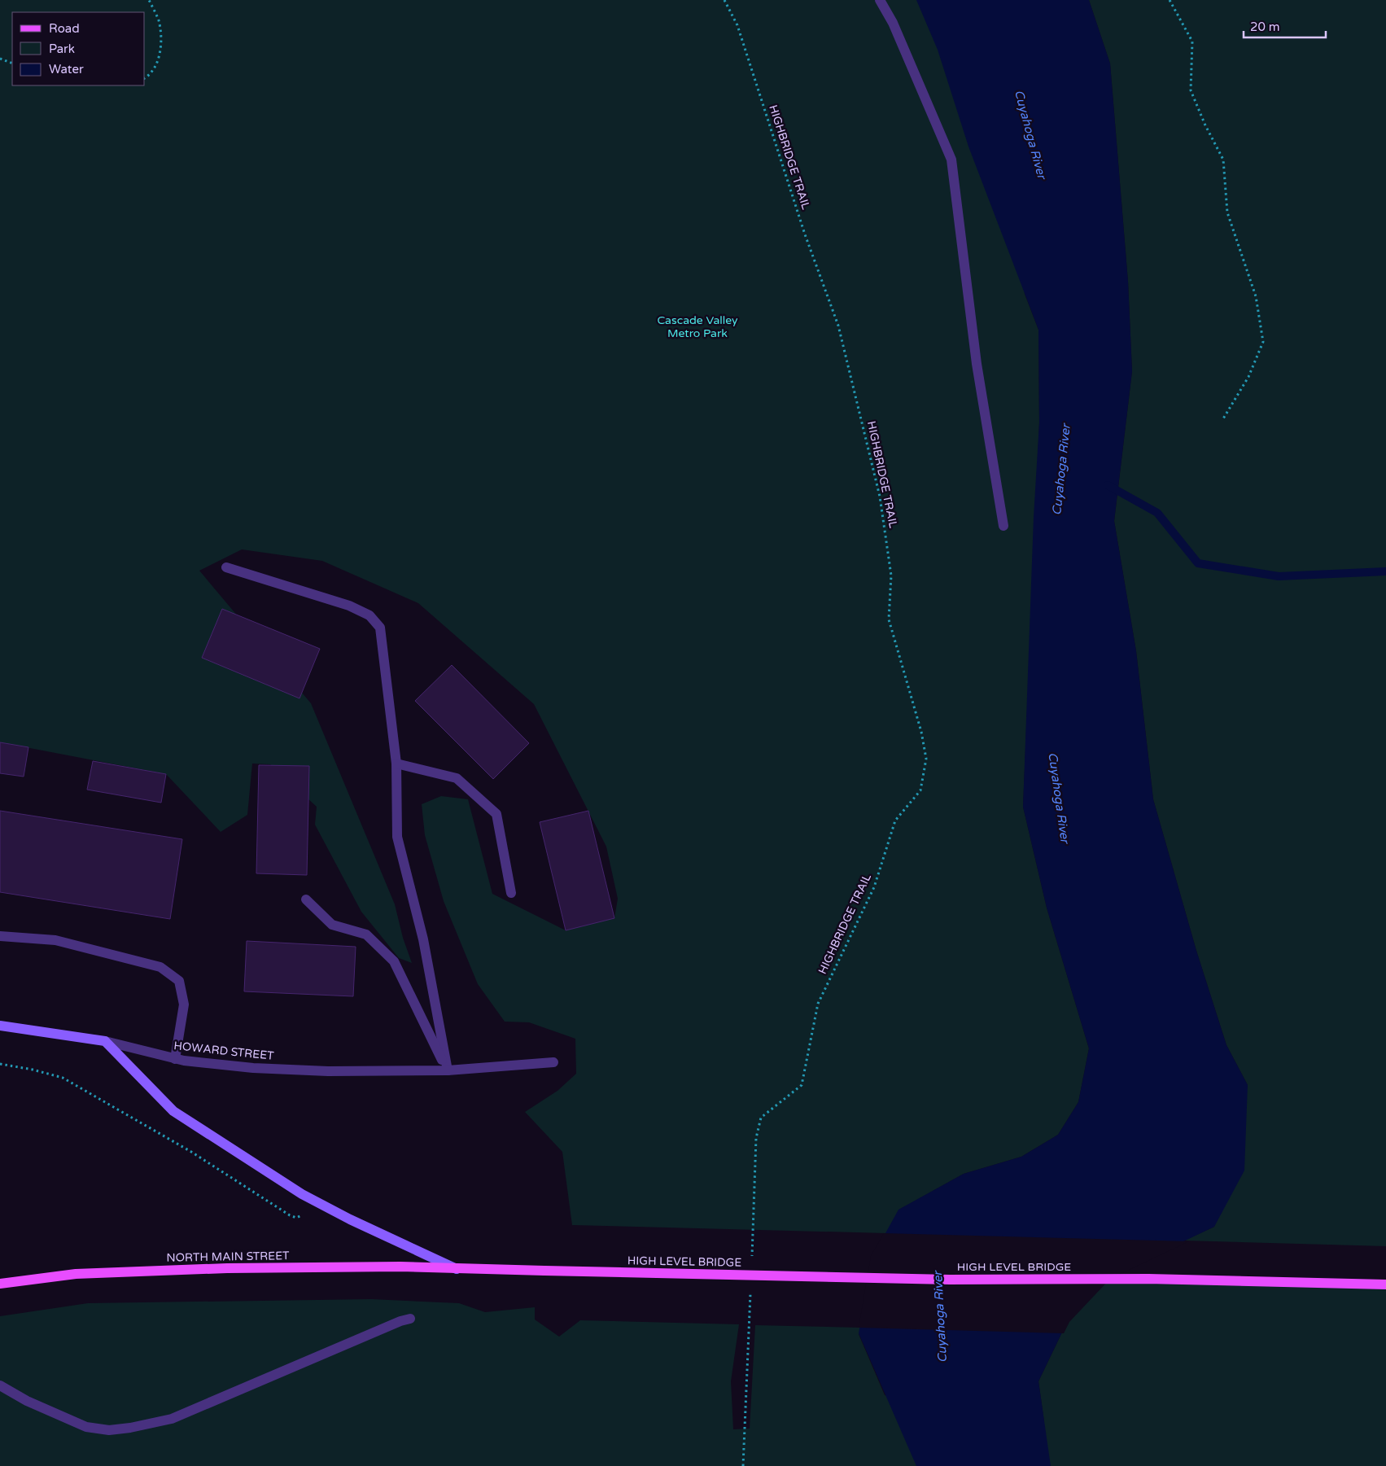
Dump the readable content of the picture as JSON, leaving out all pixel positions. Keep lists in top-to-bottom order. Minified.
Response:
{"streets":{"main road":["HOWARD STREET","NORTH MAIN STREET","HIGH LEVEL BRIDGE"],"path":["HIGHBRIDGE TRAIL"]},"crossings":[["NORTH MAIN STREET","HIGH LEVEL BRIDGE"]],"water":["Cuyahoga River"],"parks":["Cascade Valley Metro Park"],"legend":["Road","Park","Water"],"scale_bar":"20 m"}
